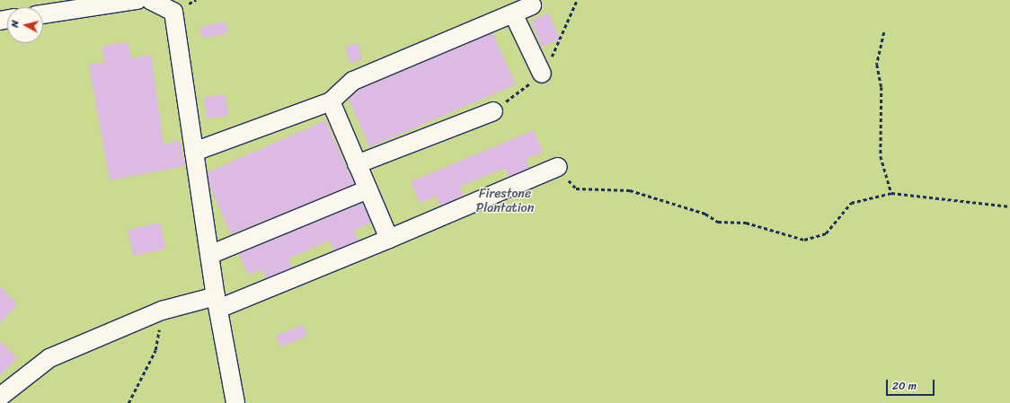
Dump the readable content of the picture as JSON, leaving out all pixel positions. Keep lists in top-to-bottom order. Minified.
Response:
{"parks":["Firestone Plantation"],"scale_bar":"20 m","north":"left"}
